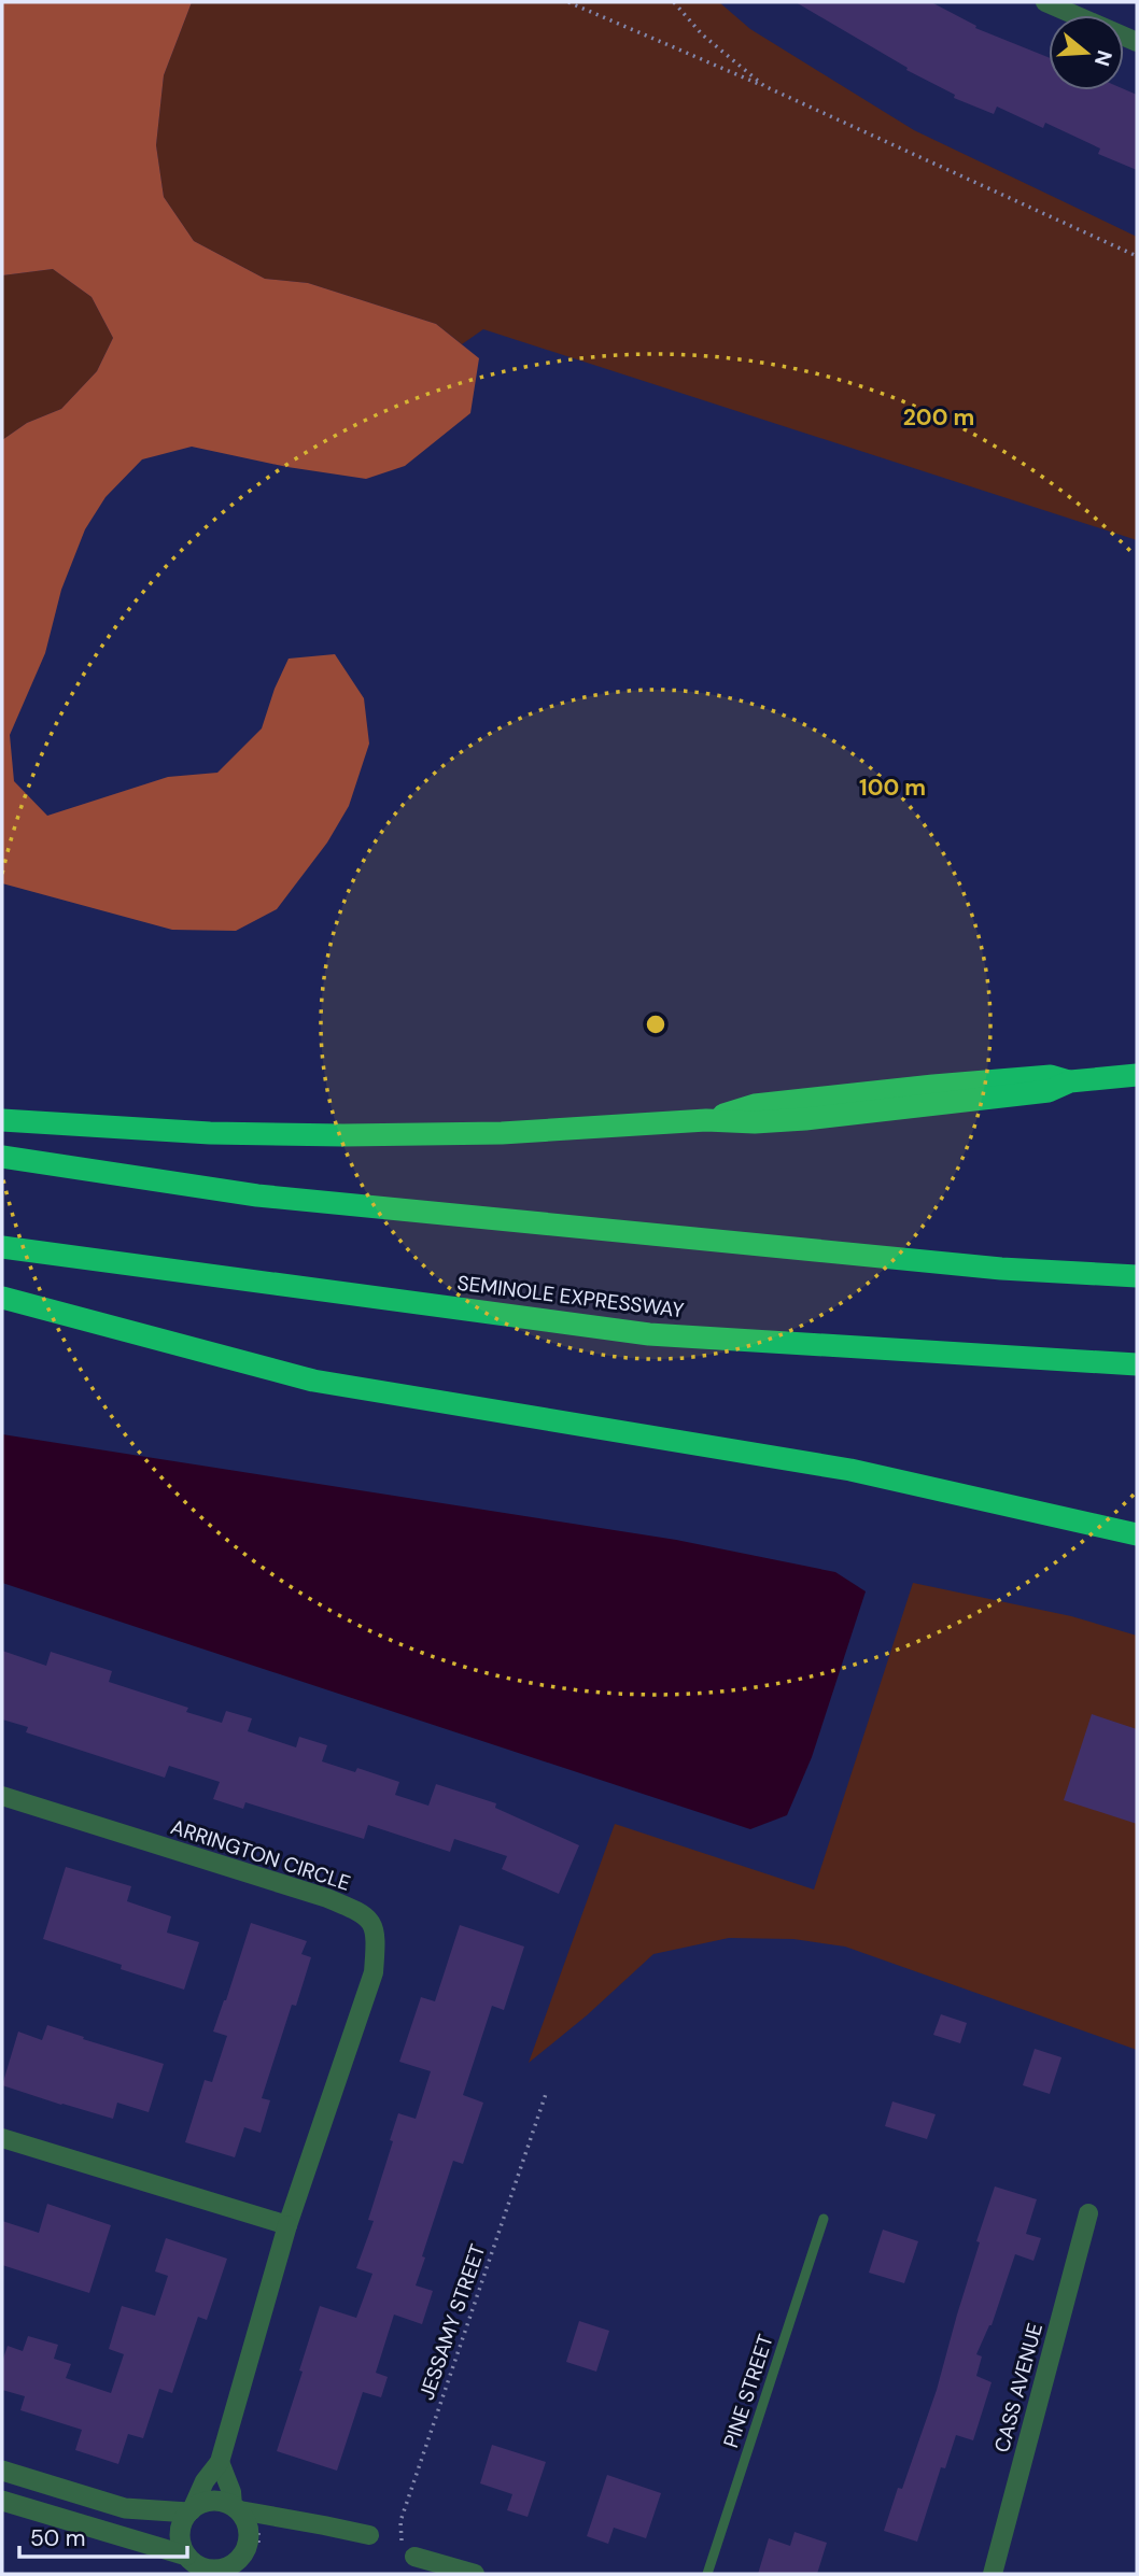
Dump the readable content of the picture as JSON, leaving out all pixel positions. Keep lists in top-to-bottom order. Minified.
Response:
{"streets":{"highway":["SEMINOLE EXPRESSWAY"],"street":["ARRINGTON CIRCLE","CASS AVENUE"],"lane":["PINE STREET"],"path":["JESSAMY STREET"]},"scale_bar":"50 m","north":"right","rings":["200 m","100 m"]}
